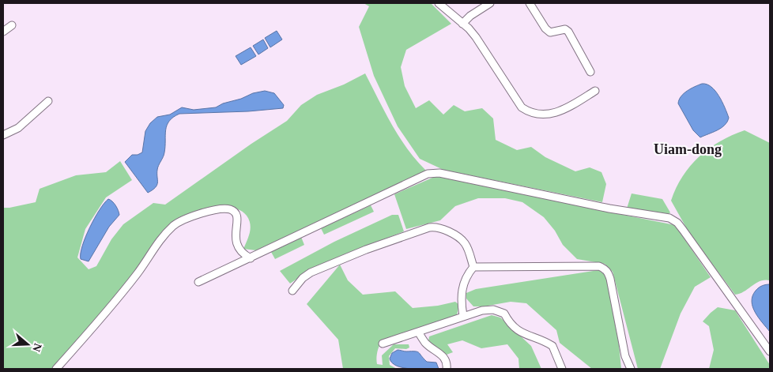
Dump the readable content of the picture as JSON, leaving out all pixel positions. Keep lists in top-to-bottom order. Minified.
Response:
{"districts":["Uiam-dong"],"north":"right"}
